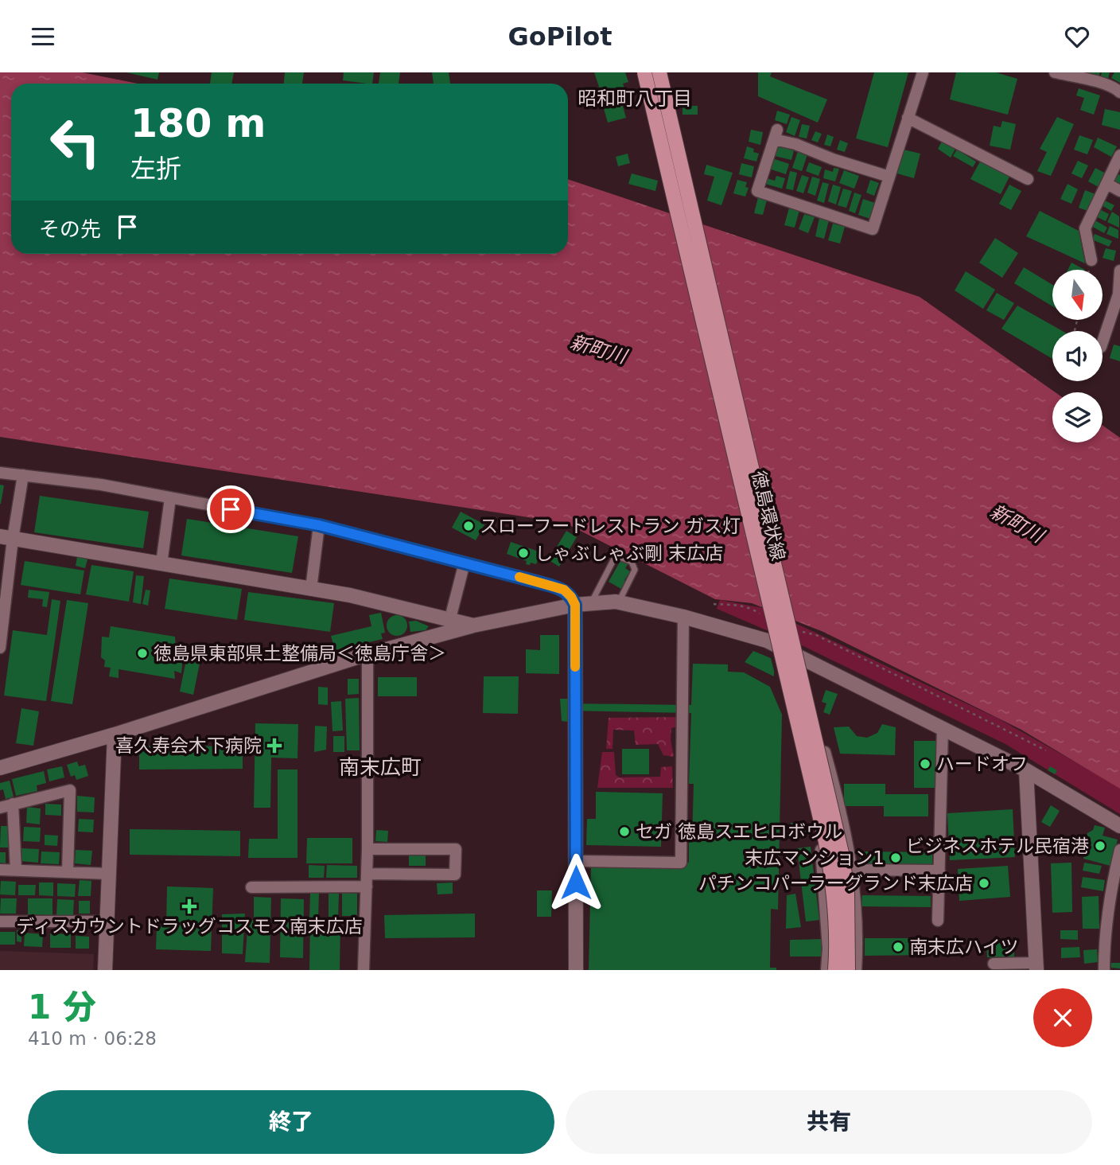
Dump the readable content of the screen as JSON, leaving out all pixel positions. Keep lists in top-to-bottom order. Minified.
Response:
{"streets":{"main road":["徳島環状線"]},"districts":["昭和町八丁目","南末広町"],"water":["新町川"],"places":{"other":["スローフードレストラン ガス灯","しゃぶしゃぶ剛 末広店","徳島県東部県土整備局＜徳島庁舎＞","ハードオフ","セガ 徳島スエヒロボウル","ビジネスホテル民宿港","末広マンション1","パチンコパーラーグランド末広店","南末広ハイツ"],"health":["喜久寿会木下病院","ディスカウントドラッグコスモス南末広店"]},"north":"bottom","page":{"header":"GoPilot","turn":["180 m","左折"],"then":"その先","heading":["1 分","410 m · 06:28"],"buttons":["終了","共有"]}}
